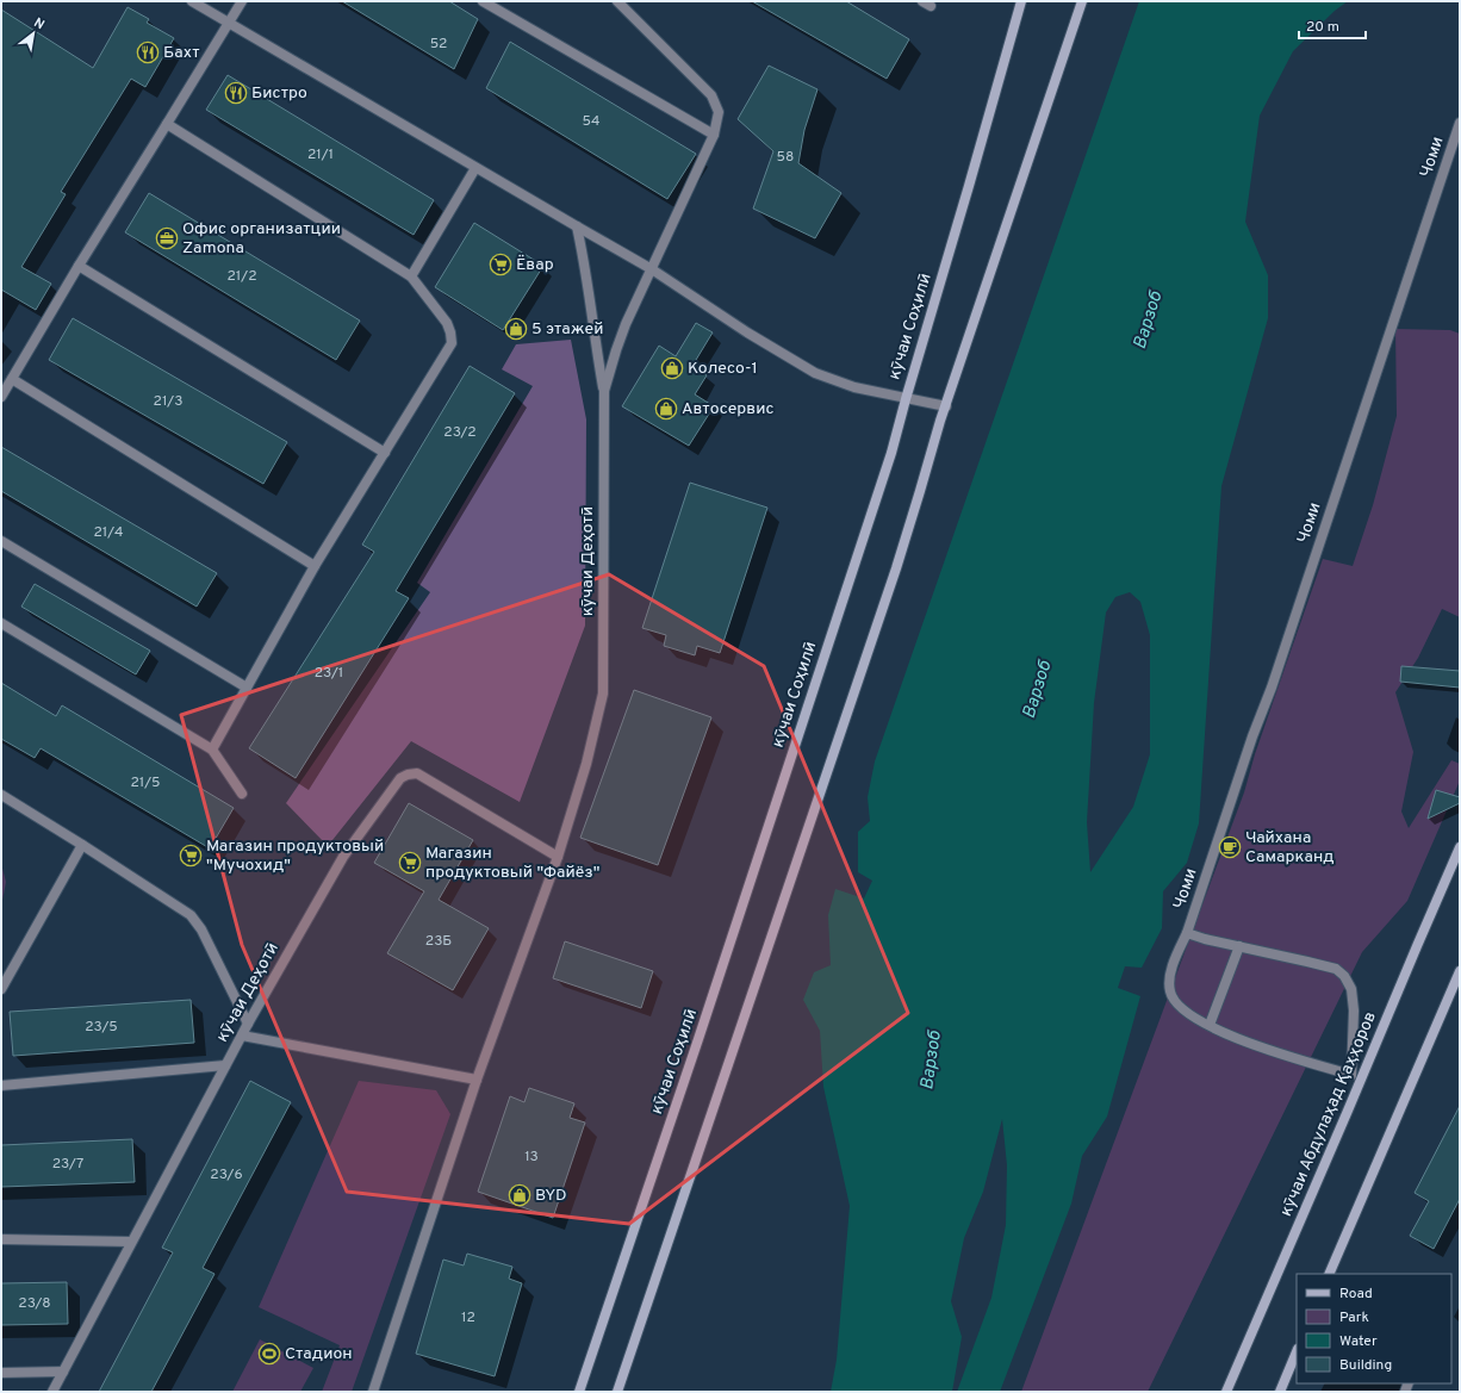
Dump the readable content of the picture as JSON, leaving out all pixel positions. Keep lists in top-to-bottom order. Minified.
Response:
{"streets":{"main road":["кӯчаи Соҳилӣ","кӯчаи Абдулаҳад Қаҳҳоров"],"street":["Чоми","кӯчаи Деҳотӣ"]},"water":["Варзоб"],"places":{"restaurant":["Бахт","Бистро"],"office":["Офис организатции Zamona"],"supermarket":["Ёвар","Магазин продуктовый \"Мучохид\"","Магазин продуктовый \"Файёз\""],"shop":["5 этажей","Колесо-1","Автосервис","BYD"],"cafe":["Чайхана Самарканд"],"sports":["Стадион"]},"house_numbers":["52","54","21/1","58","21/2","21/3","23/2","21/4","23/1","21/5","23Б","23/5","13","23/7","23/6","23/8","12"],"legend":["Road","Park","Water","Building"],"scale_bar":"20 m","north":"top right"}
